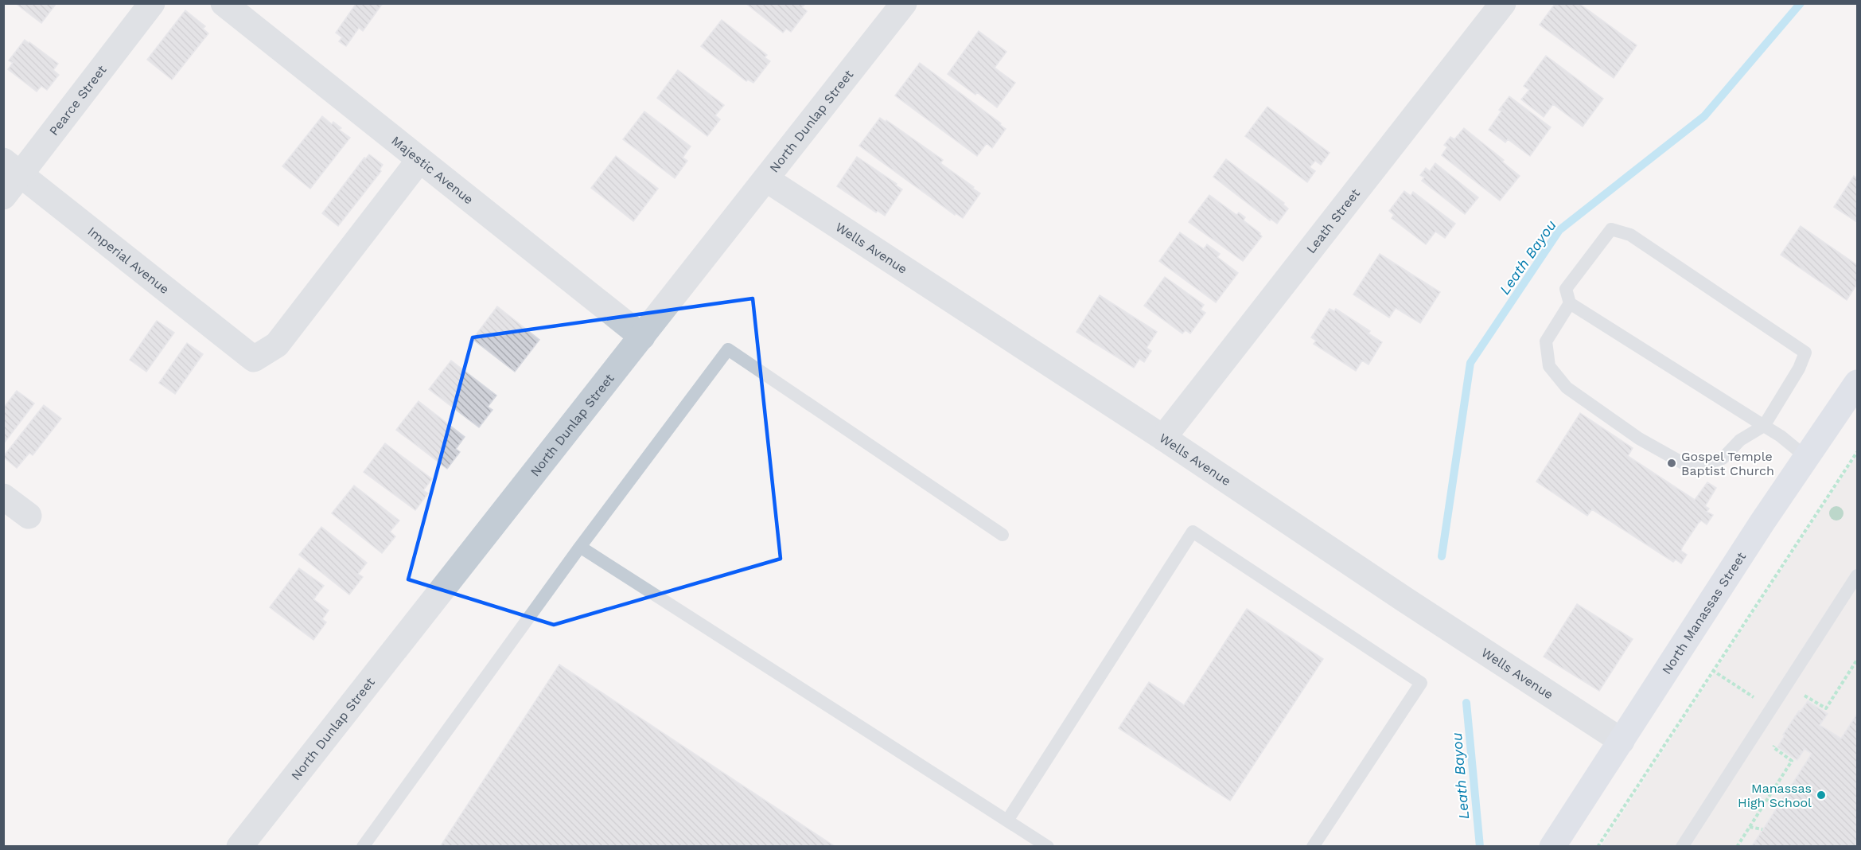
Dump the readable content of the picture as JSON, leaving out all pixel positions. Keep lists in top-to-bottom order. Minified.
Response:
{"streets":{"street":["Pearce Street","North Dunlap Street","Majestic Avenue","Leath Street","Wells Avenue","Imperial Avenue","North Manassas Street"]},"crossings":[["Pearce Street","Imperial Avenue"],["North Dunlap Street","Majestic Avenue"],["North Dunlap Street","Wells Avenue"],["Majestic Avenue","Imperial Avenue"],["Leath Street","Wells Avenue"],["Wells Avenue","North Manassas Street"]],"water":["Leath Bayou"],"places":["Gospel Temple Baptist Church","Manassas High School"]}
